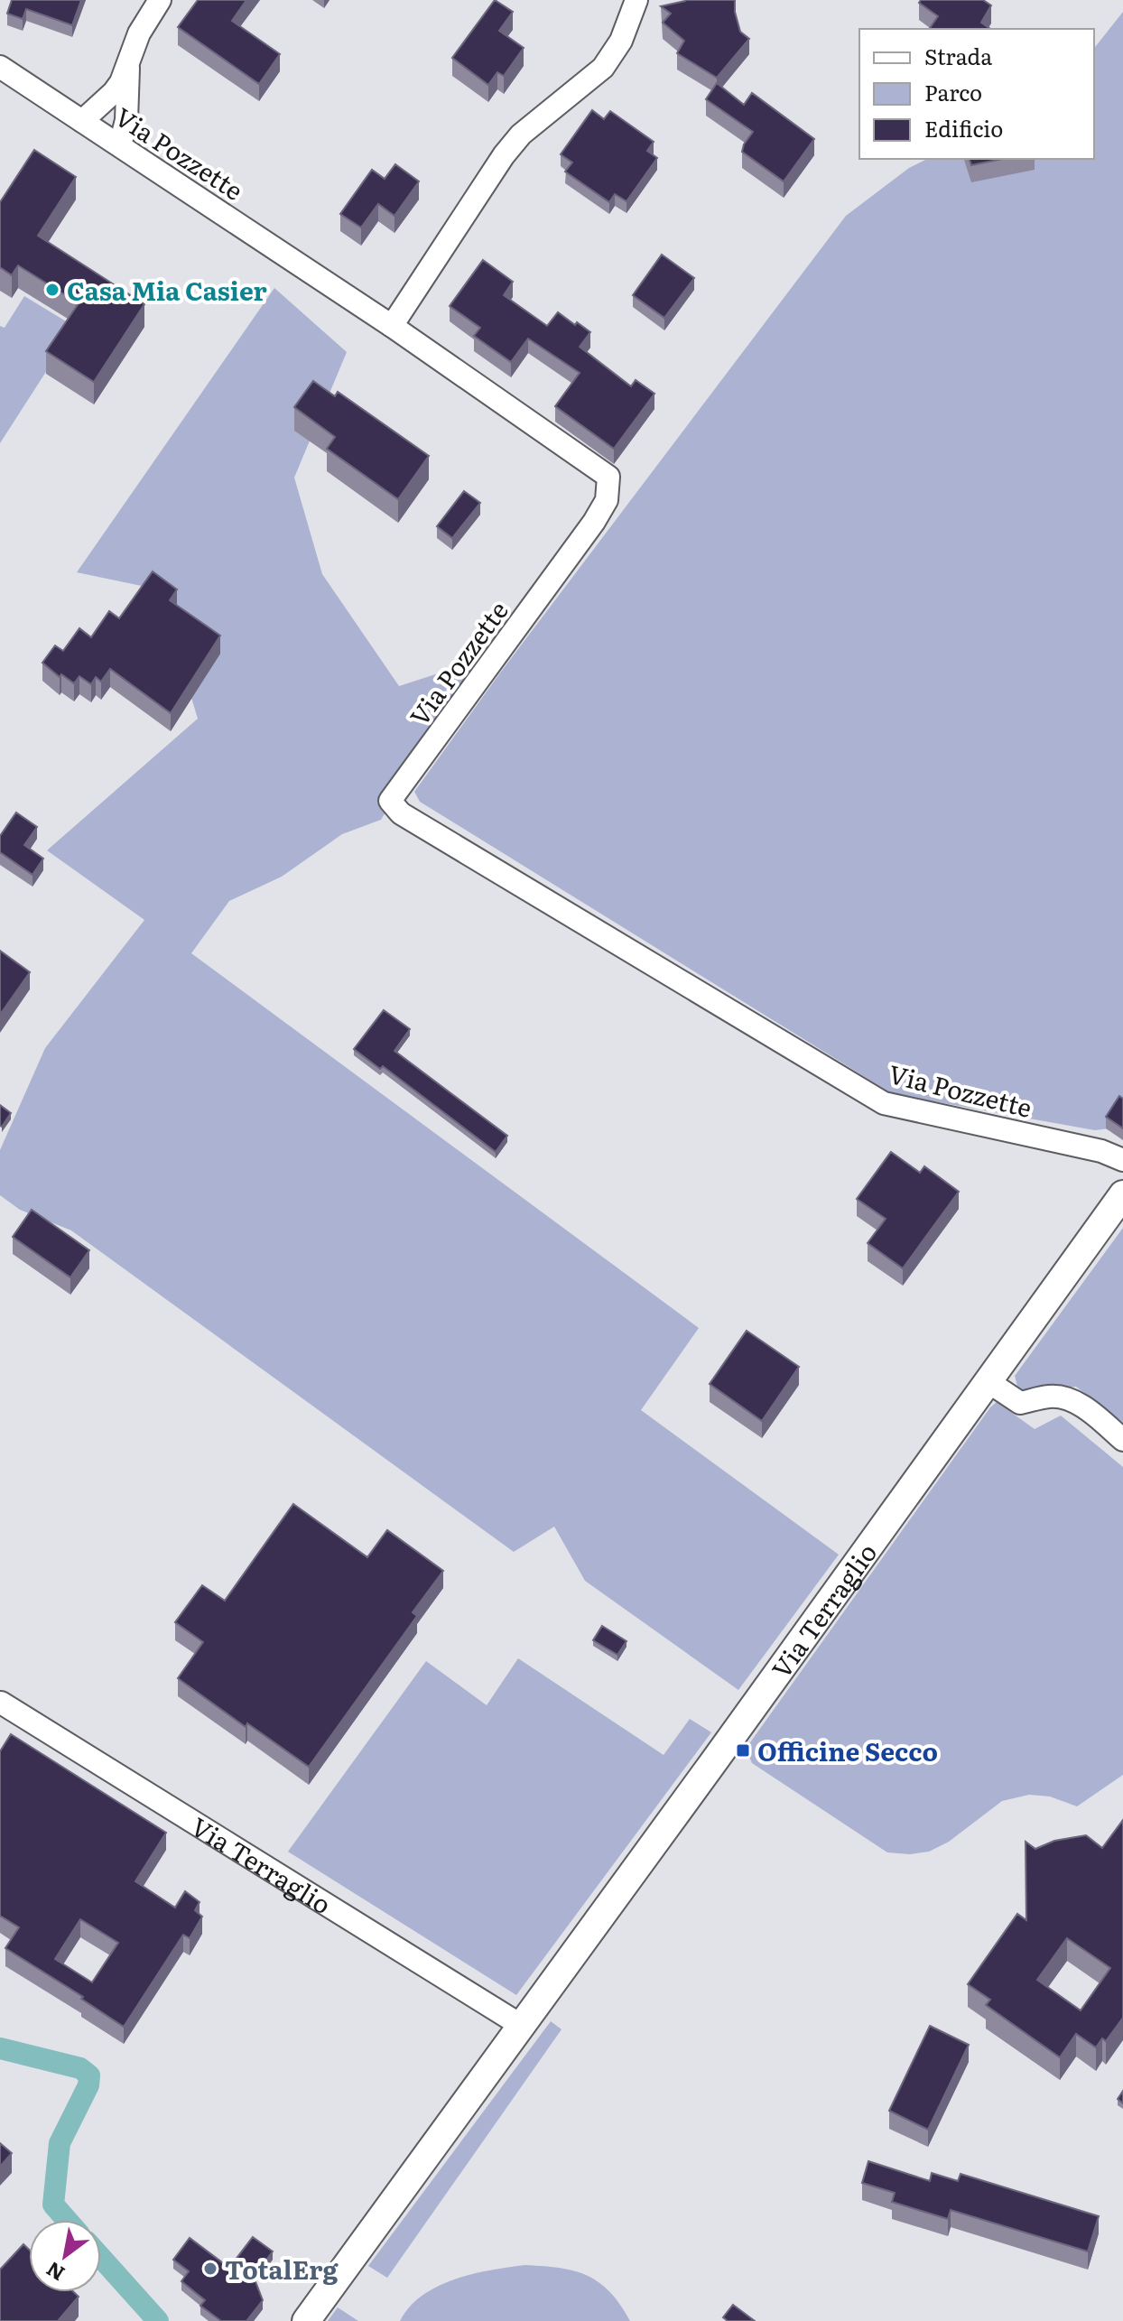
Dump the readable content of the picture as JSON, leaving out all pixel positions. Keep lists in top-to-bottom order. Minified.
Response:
{"streets":{"main road":["Via Terraglio"],"street":["Via Pozzette"]},"places":{"other":["Casa Mia Casier","TotalErg"],"transit":["Officine Secco"]},"legend":["Strada","Parco","Edificio"],"north":"bottom left"}
